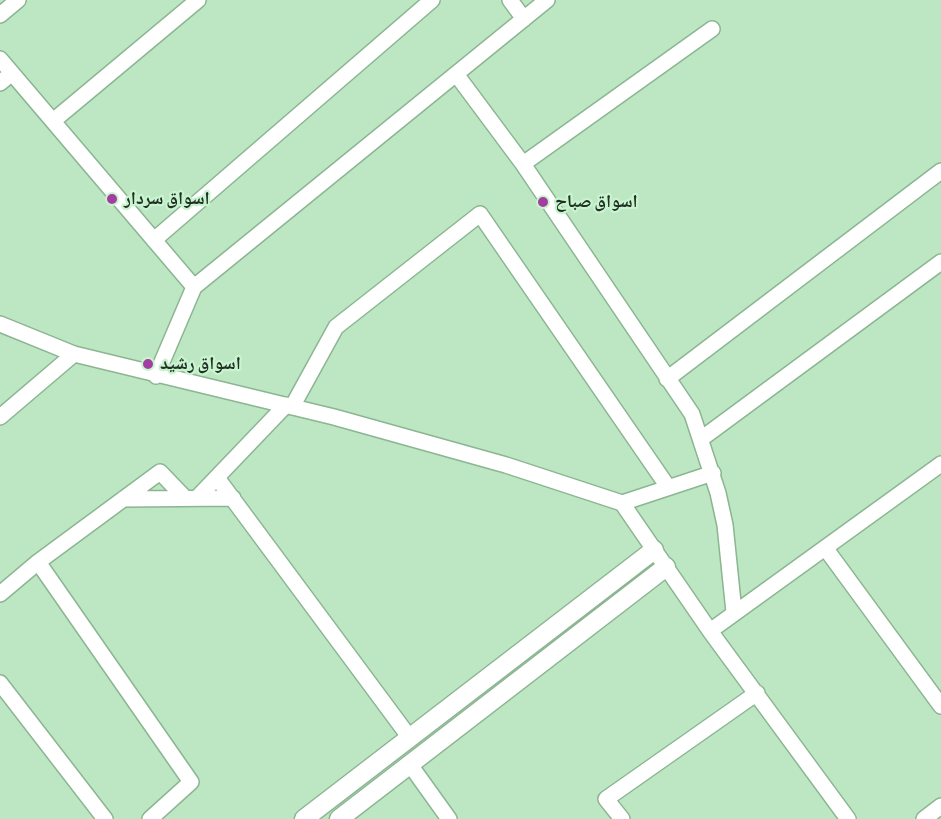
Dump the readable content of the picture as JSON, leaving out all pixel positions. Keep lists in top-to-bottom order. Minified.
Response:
{"places":["اسواق سردار","اسواق صباح","اسواق رشيد"]}
